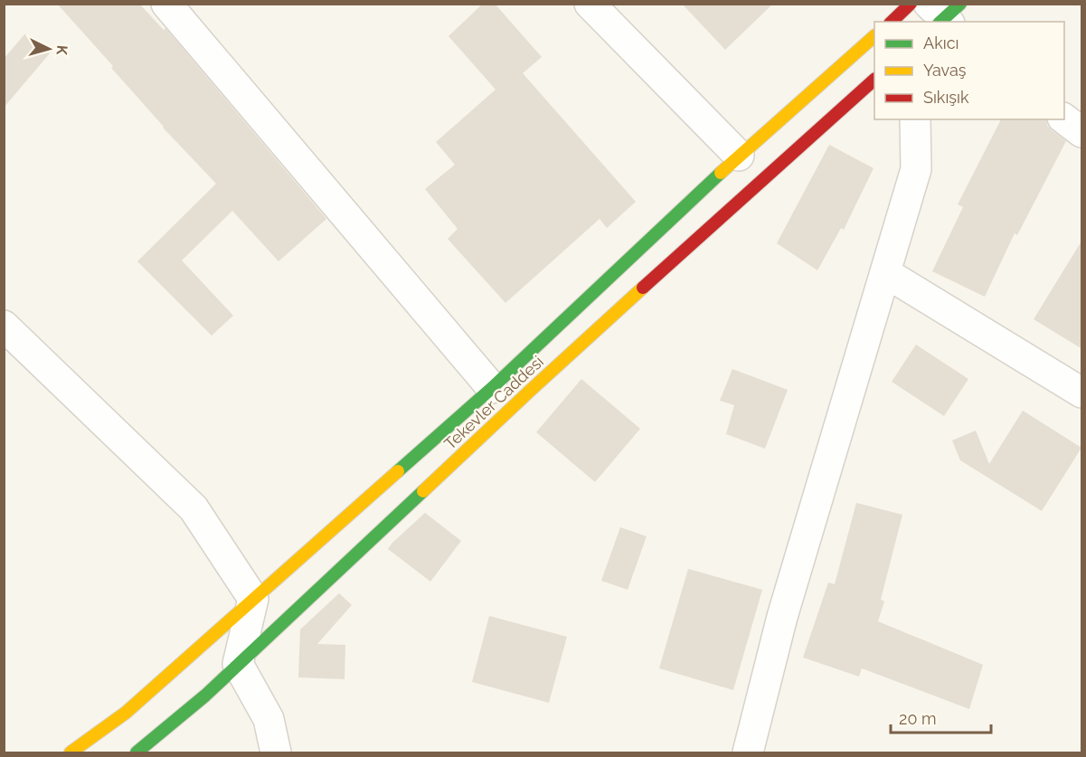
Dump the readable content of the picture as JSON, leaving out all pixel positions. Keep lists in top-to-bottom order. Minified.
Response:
{"streets":{"street":["Tekevler Caddesi"]},"legend":["Akıcı","Yavaş","Sıkışık"],"scale_bar":"20 m","north":"right"}
